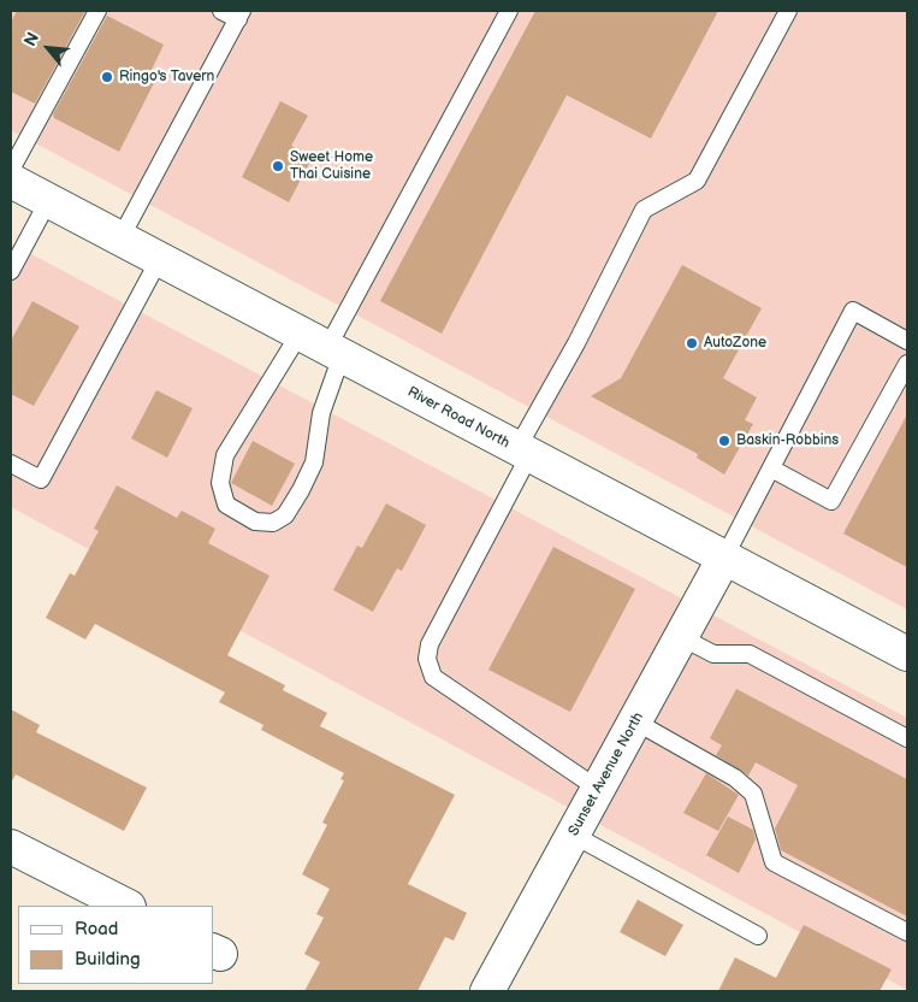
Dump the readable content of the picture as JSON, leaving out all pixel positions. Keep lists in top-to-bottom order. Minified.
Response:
{"streets":{"main road":["River Road North","Sunset Avenue North"]},"crossings":[["River Road North","Sunset Avenue North"]],"places":["Ringo's Tavern","Sweet Home Thai Cuisine","AutoZone","Baskin-Robbins"],"legend":["Road","Building"],"north":"top left"}
